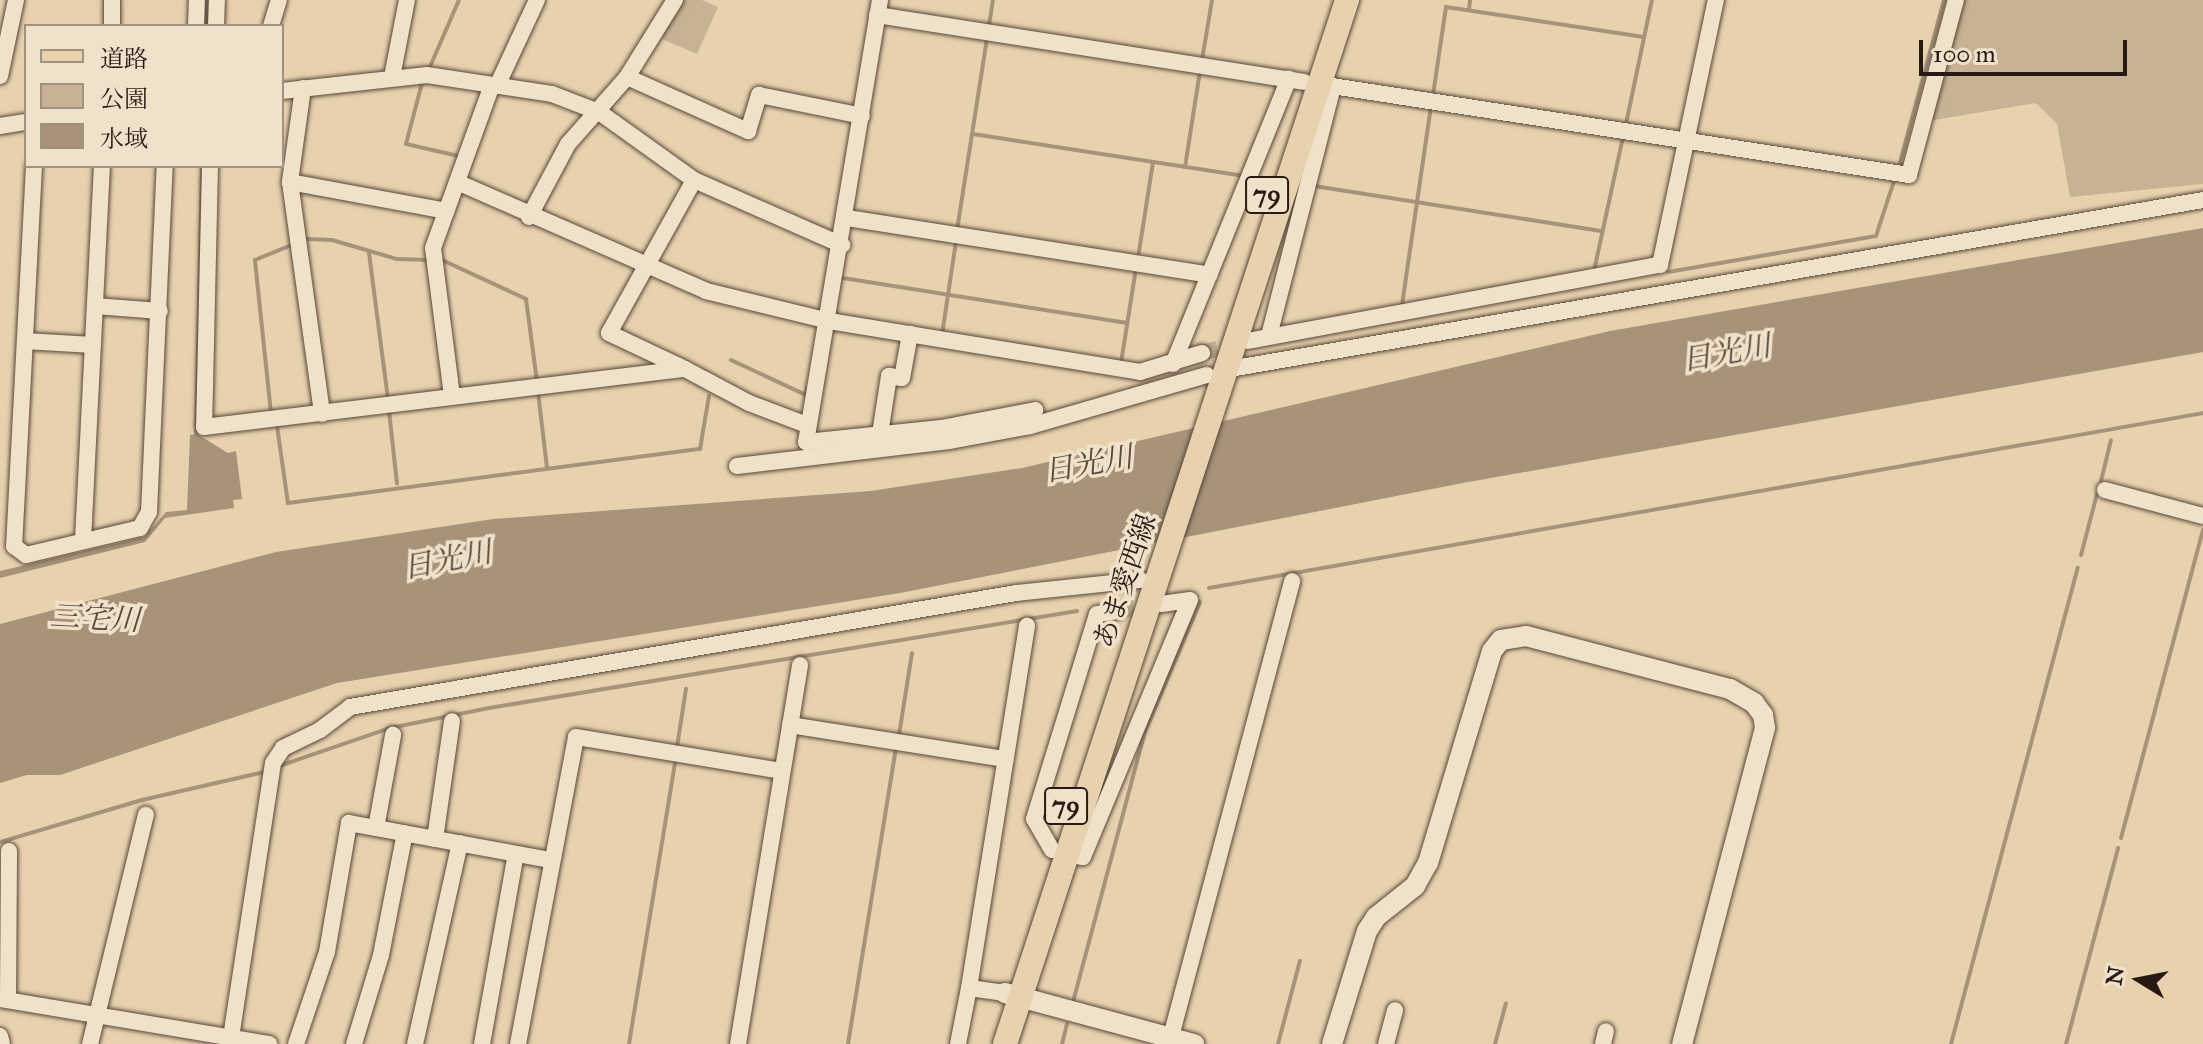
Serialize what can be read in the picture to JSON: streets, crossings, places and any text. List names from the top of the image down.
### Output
{
  "streets": {
    "main road": ["79", "あま愛西線"]
  },
  "water": ["日光川", "三宅川"],
  "legend": ["道路", "公園", "水域"],
  "scale_bar": "100 m",
  "north": "left"
}
